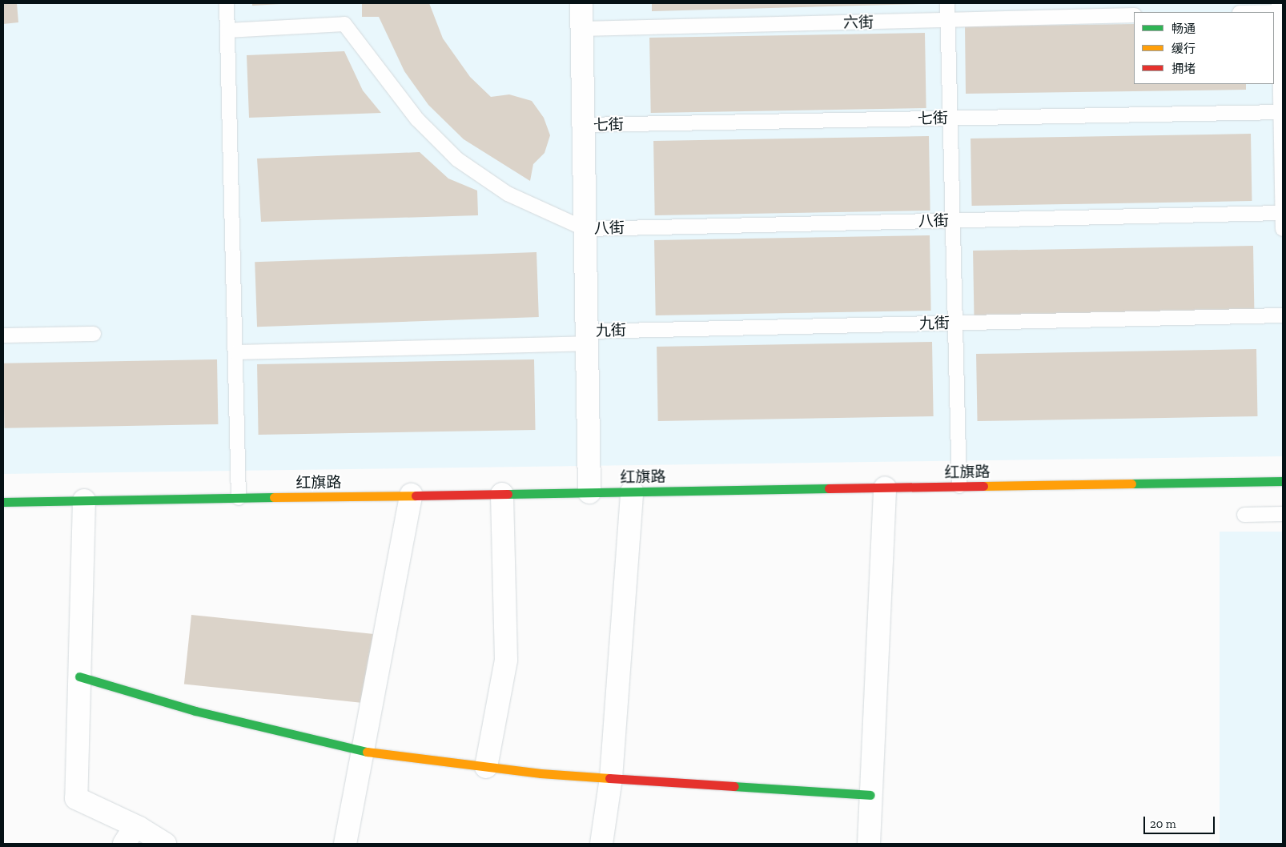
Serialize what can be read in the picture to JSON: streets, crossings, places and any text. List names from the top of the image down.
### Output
{
  "streets": {
    "street": ["红旗路"],
    "lane": [
      "六街",
      "七街",
      "八街",
      "九街"
    ]
  },
  "legend": ["畅通", "缓行", "拥堵"],
  "scale_bar": "20 m"
}
